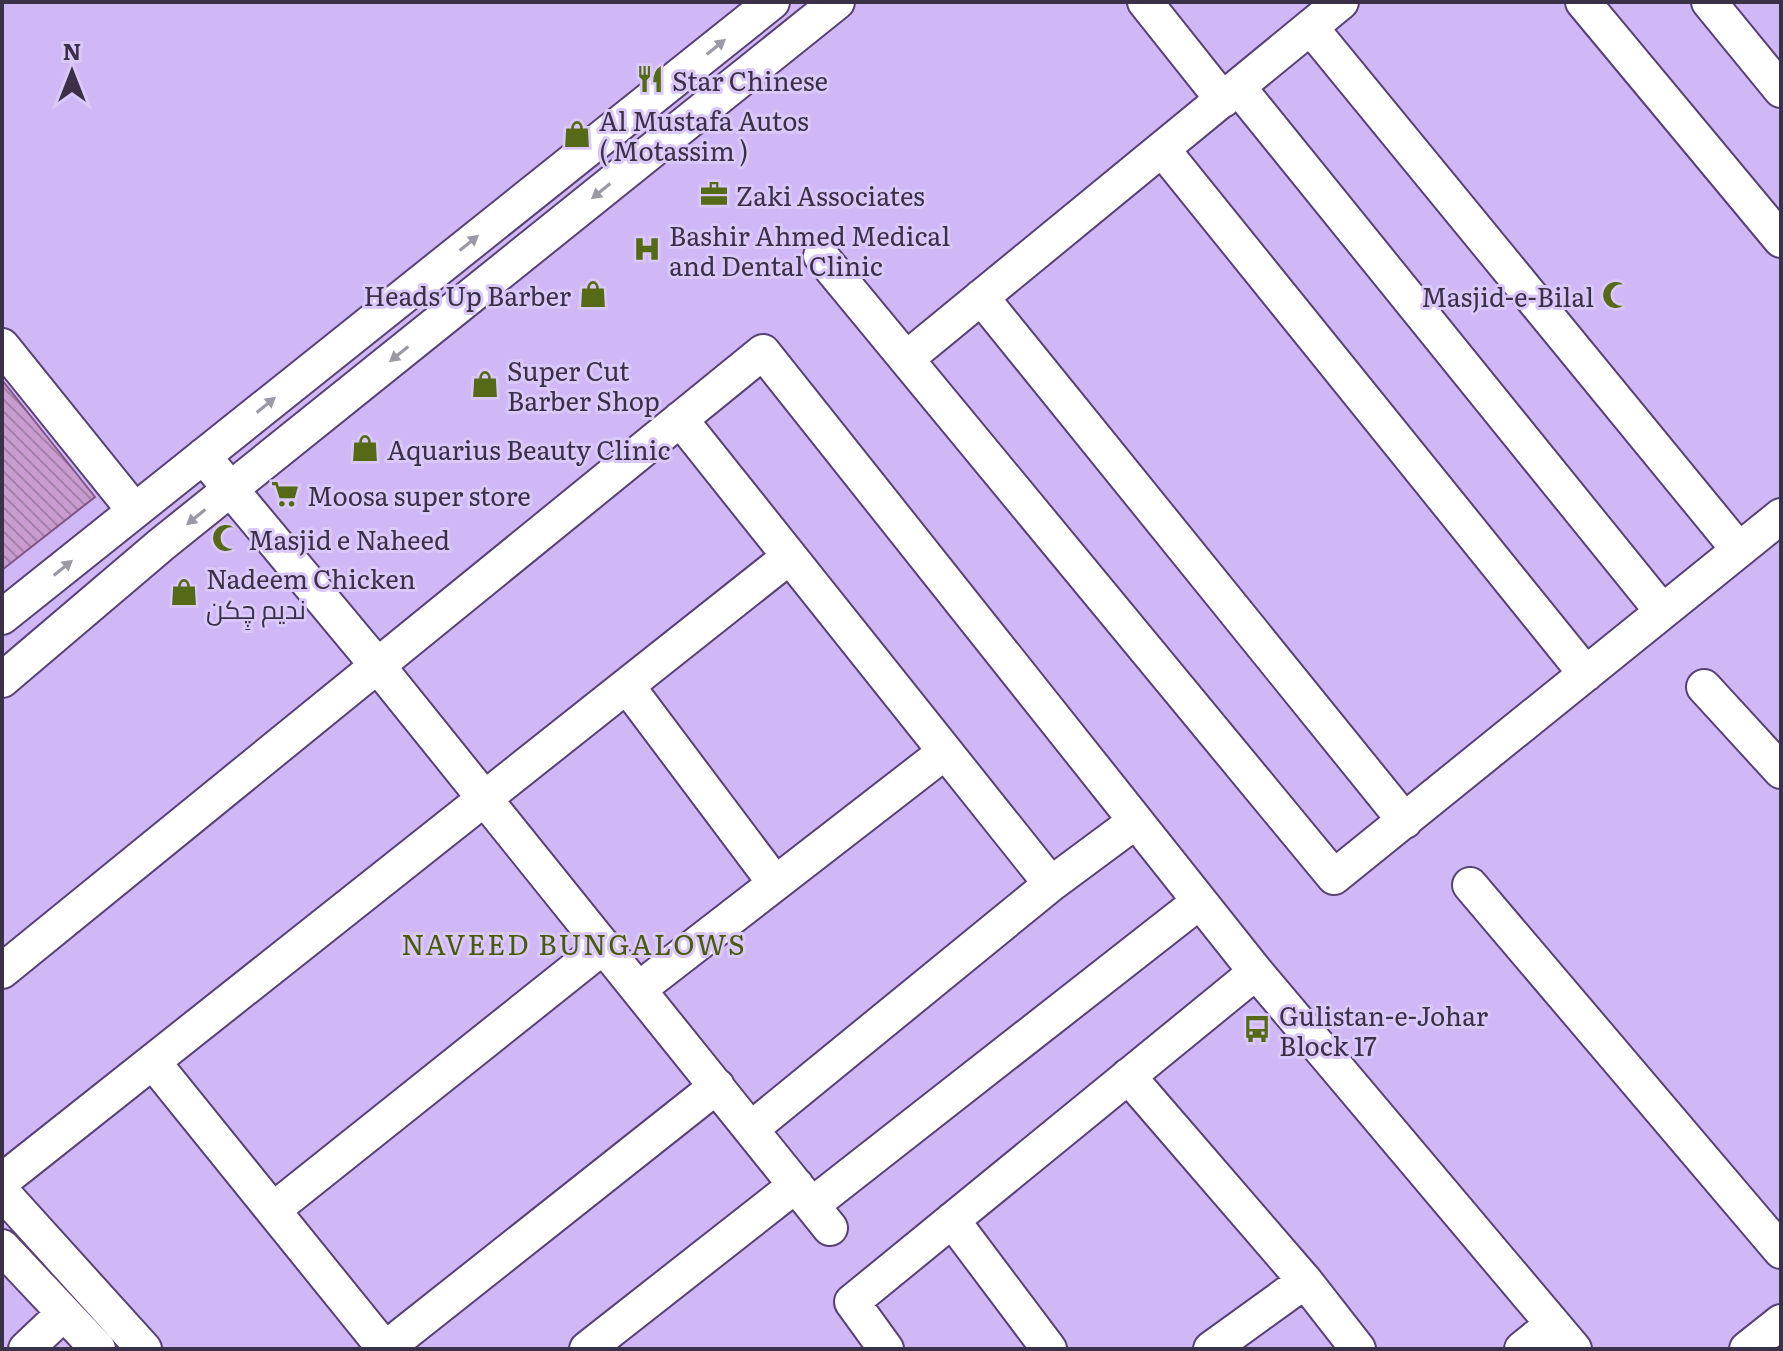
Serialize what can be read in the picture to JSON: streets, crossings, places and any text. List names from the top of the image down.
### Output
{
  "districts": ["NAVEED BUNGALOWS"],
  "places": {
    "restaurant": ["Star Chinese"],
    "shop": [
      "Al Mustafa Autos ( Motassim )",
      "Heads Up Barber",
      "Super Cut Barber Shop",
      "Aquarius Beauty Clinic",
      "Nadeem Chicken ندیم چِکن"
    ],
    "office": ["Zaki Associates"],
    "hospital": ["Bashir Ahmed Medical and Dental Clinic"],
    "mosque": ["Masjid-e-Bilal", "Masjid e Naheed"],
    "supermarket": ["Moosa super store"],
    "bus stop": ["Gulistan-e-Johar Block 17"]
  },
  "north": "top"
}
